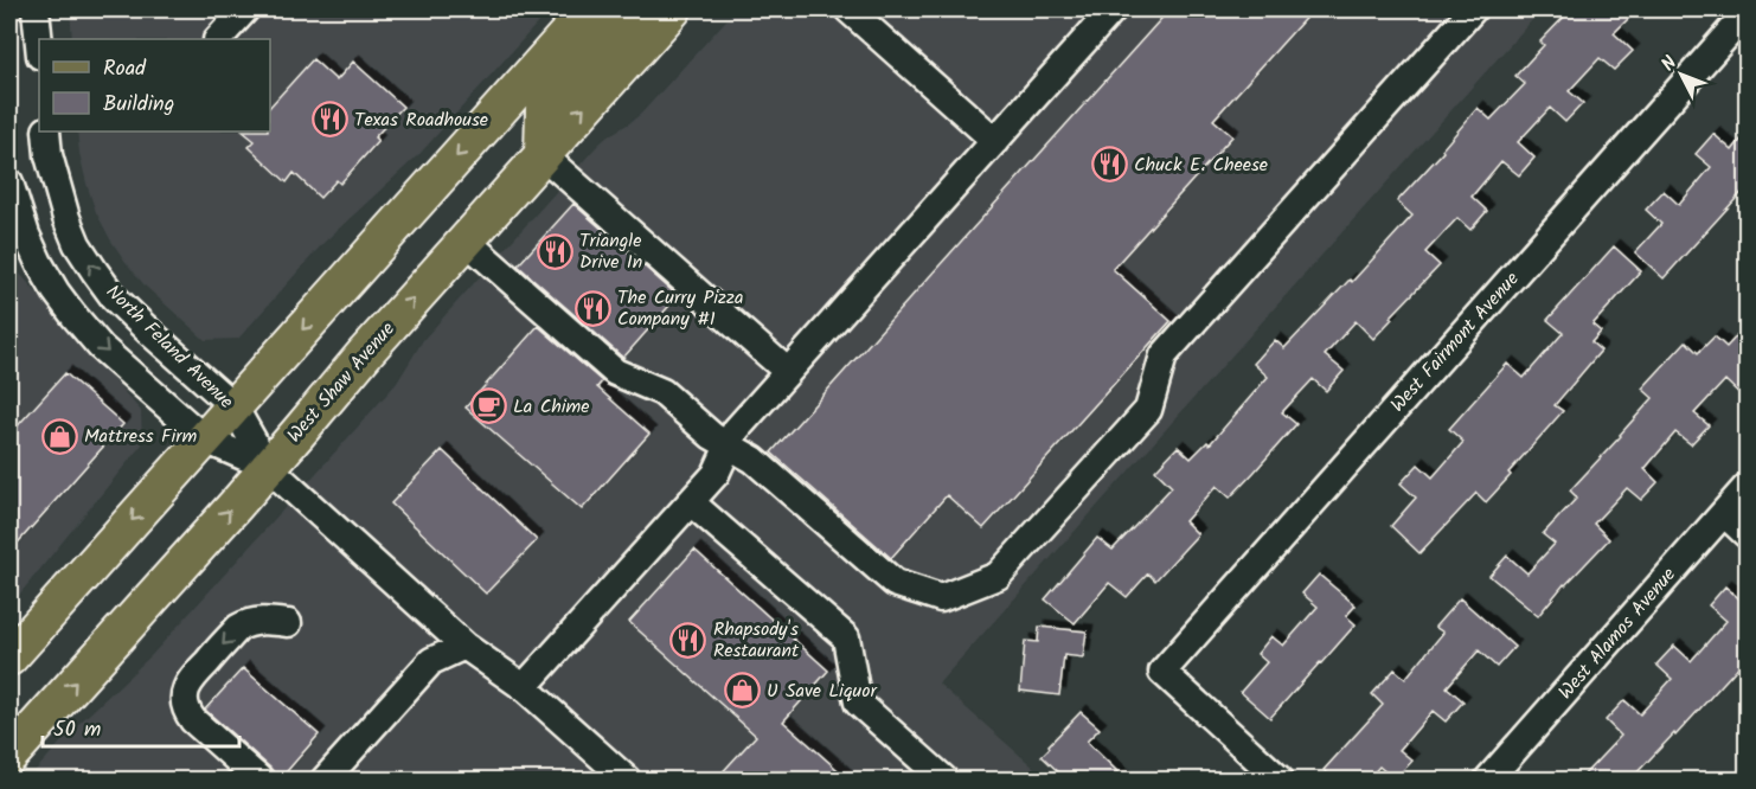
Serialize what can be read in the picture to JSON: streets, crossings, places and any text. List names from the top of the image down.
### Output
{
  "streets": {
    "main road": ["West Shaw Avenue"],
    "street": ["West Fairmont Avenue", "North Feland Avenue", "West Alamos Avenue"]
  },
  "crossings": [
    ["North Feland Avenue", "West Shaw Avenue"]
  ],
  "places": {
    "restaurant": [
      "Texas Roadhouse",
      "Chuck E. Cheese",
      "Triangle Drive In",
      "The Curry Pizza Company #1",
      "Rhapsody's Restaurant"
    ],
    "cafe": ["La Chime"],
    "shop": ["Mattress Firm", "U Save Liquor"]
  },
  "legend": ["Road", "Building"],
  "scale_bar": "50 m",
  "north": "top left"
}
